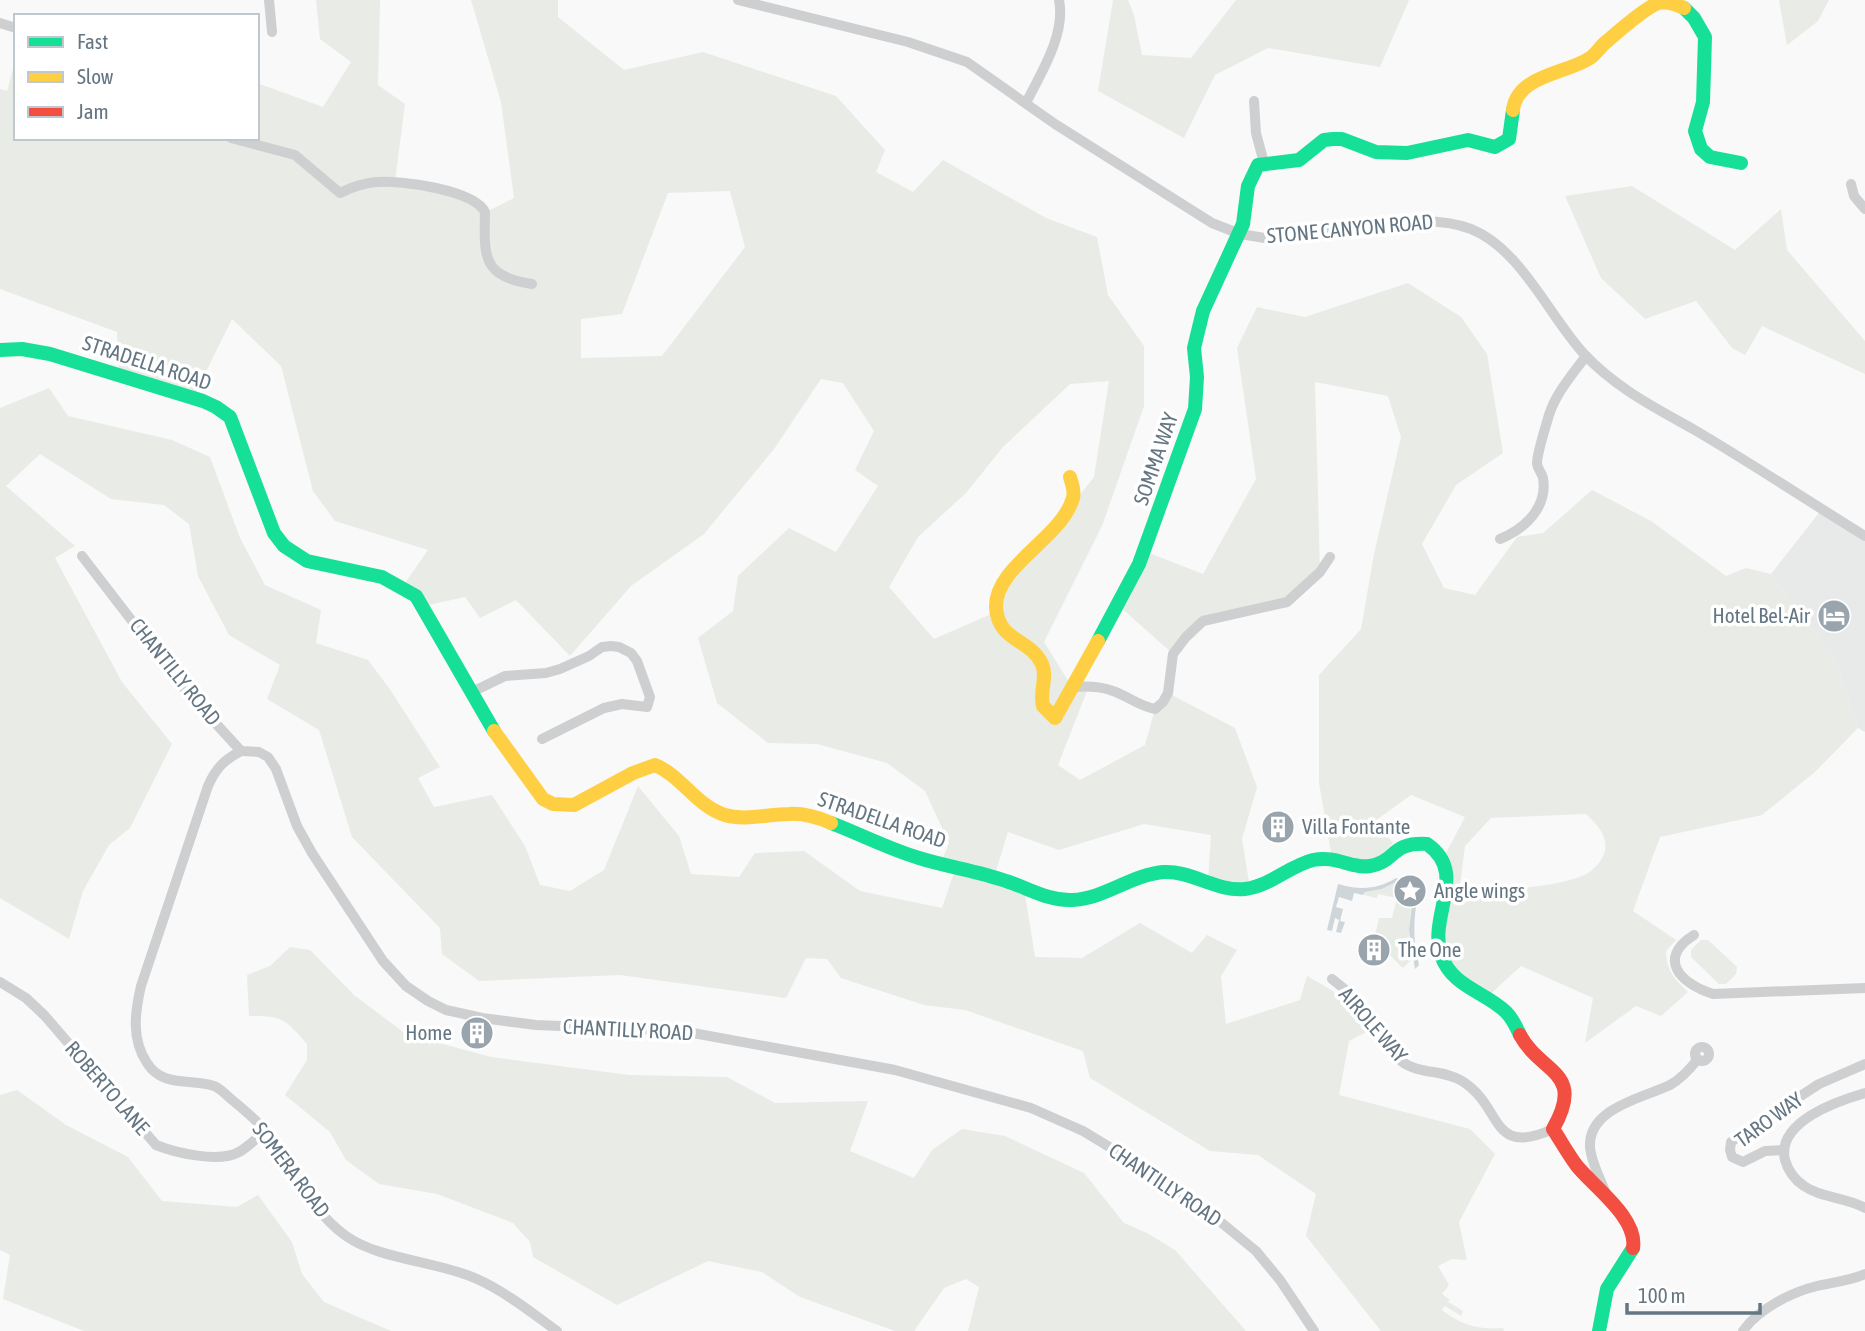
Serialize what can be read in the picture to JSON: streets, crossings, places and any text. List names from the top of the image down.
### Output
{
  "streets": {
    "street": [
      "STONE CANYON ROAD",
      "STRADELLA ROAD",
      "SOMMA WAY",
      "CHANTILLY ROAD",
      "AIROLE WAY",
      "ROBERTO LANE",
      "TARO WAY",
      "SOMERA ROAD"
    ]
  },
  "crossings": [
    ["STONE CANYON ROAD", "SOMMA WAY"],
    ["STRADELLA ROAD", "AIROLE WAY"],
    ["CHANTILLY ROAD", "SOMERA ROAD"],
    ["ROBERTO LANE", "SOMERA ROAD"]
  ],
  "places": {
    "hotel": ["Hotel Bel-Air"],
    "building": ["Villa Fontante", "The One", "Home"],
    "place": ["Angle wings"]
  },
  "legend": ["Fast", "Slow", "Jam"],
  "scale_bar": "100 m"
}
